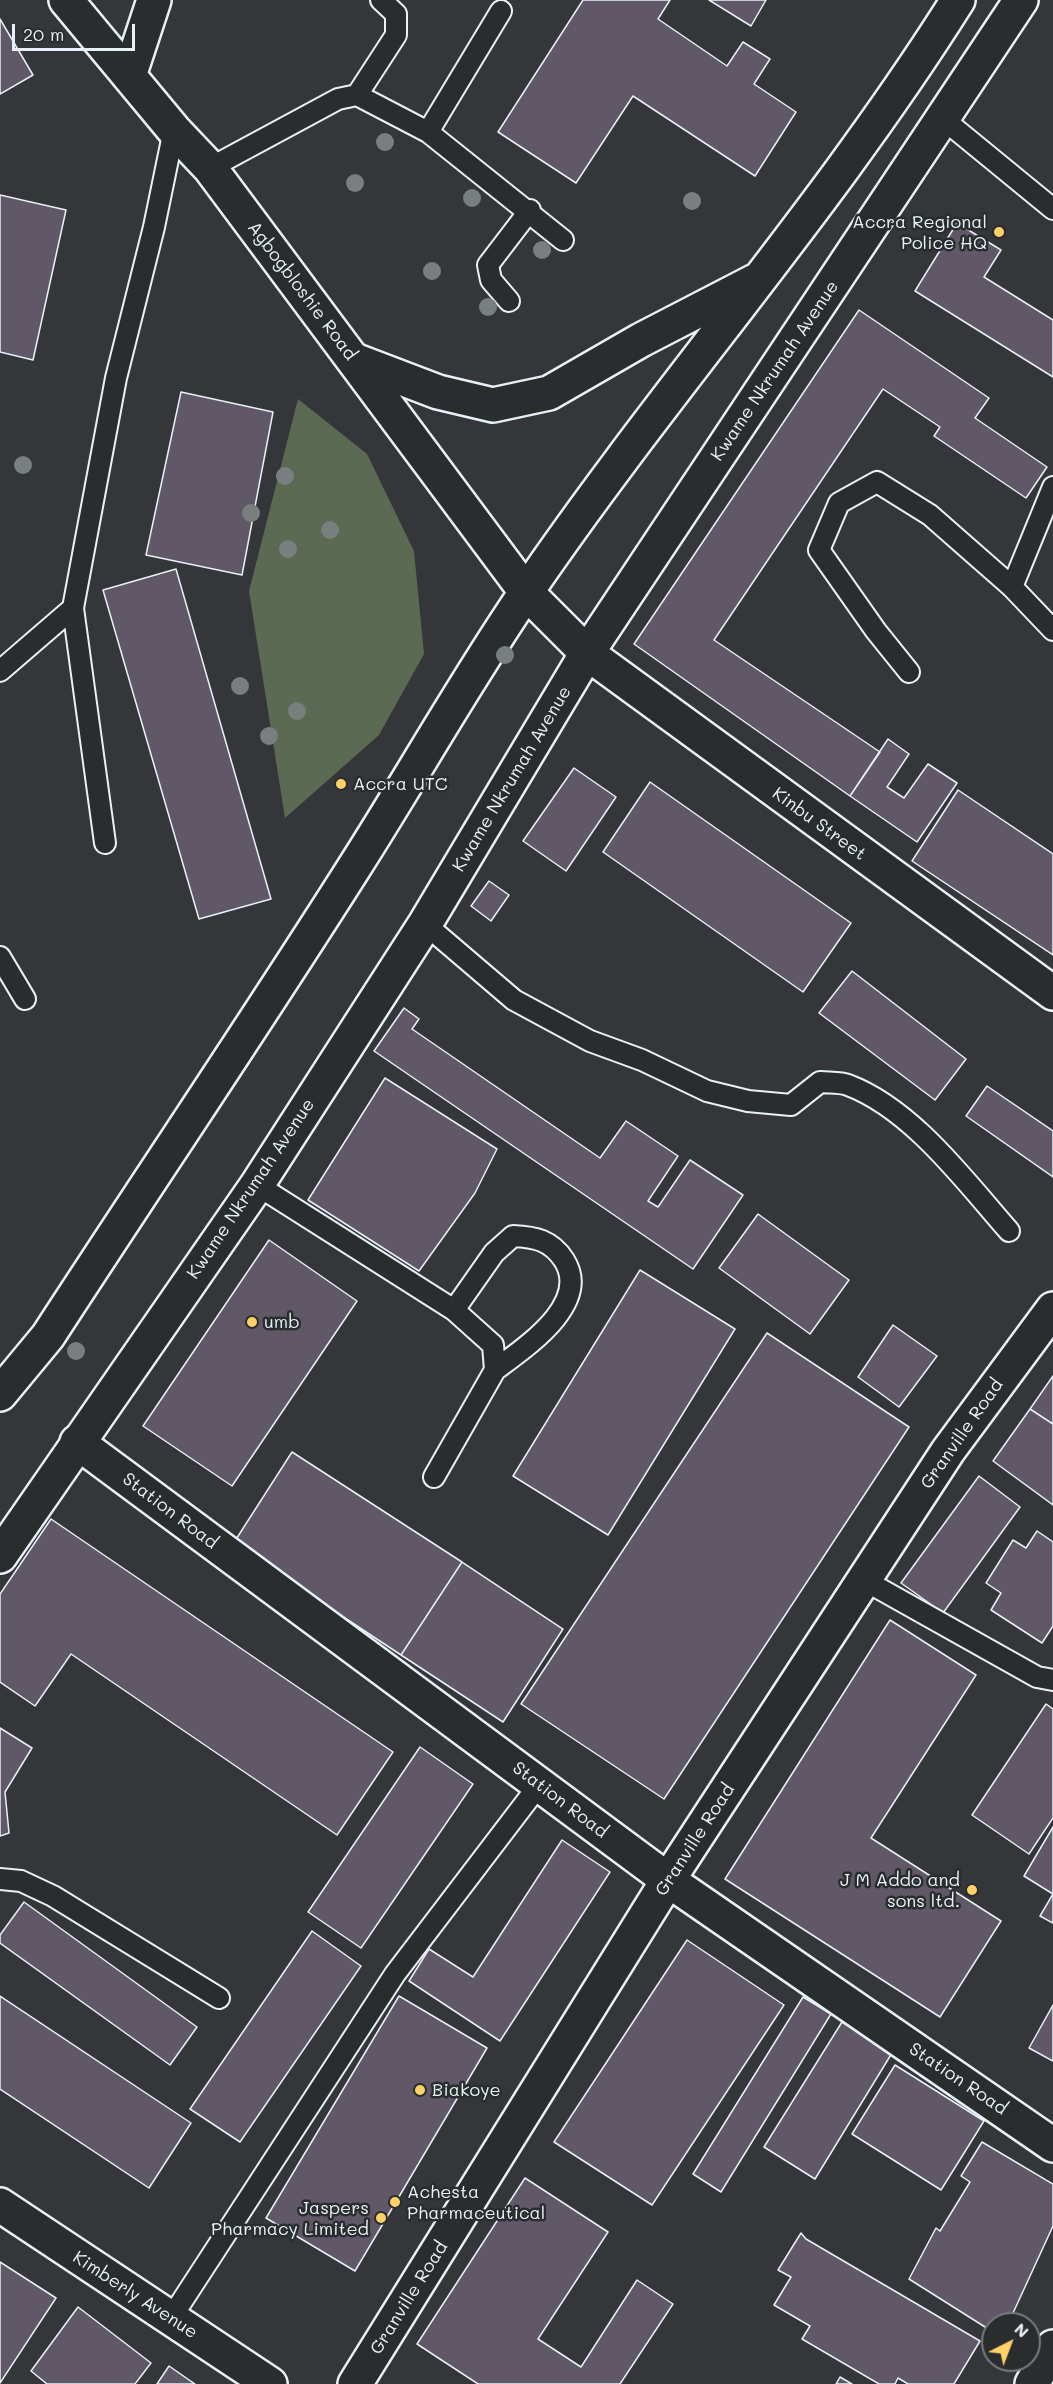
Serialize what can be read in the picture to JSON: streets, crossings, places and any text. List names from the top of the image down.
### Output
{
  "streets": {
    "street": [
      "Agbogbloshie Road",
      "Kwame Nkrumah Avenue",
      "Kinbu Street",
      "Granville Road",
      "Station Road",
      "Kimberly Avenue"
    ]
  },
  "crossings": [
    ["Agbogbloshie Road", "Kwame Nkrumah Avenue"],
    ["Agbogbloshie Road", "Kinbu Street"],
    ["Kwame Nkrumah Avenue", "Kinbu Street"],
    ["Kwame Nkrumah Avenue", "Station Road"],
    ["Granville Road", "Station Road"]
  ],
  "places": [
    "Accra Regional Police HQ",
    "Accra UTC",
    "umb",
    "J M Addo and sons ltd.",
    "Biakoye",
    "Achesta Pharmaceutical",
    "Jaspers Pharmacy Limited"
  ],
  "scale_bar": "20 m",
  "north": "top right"
}
